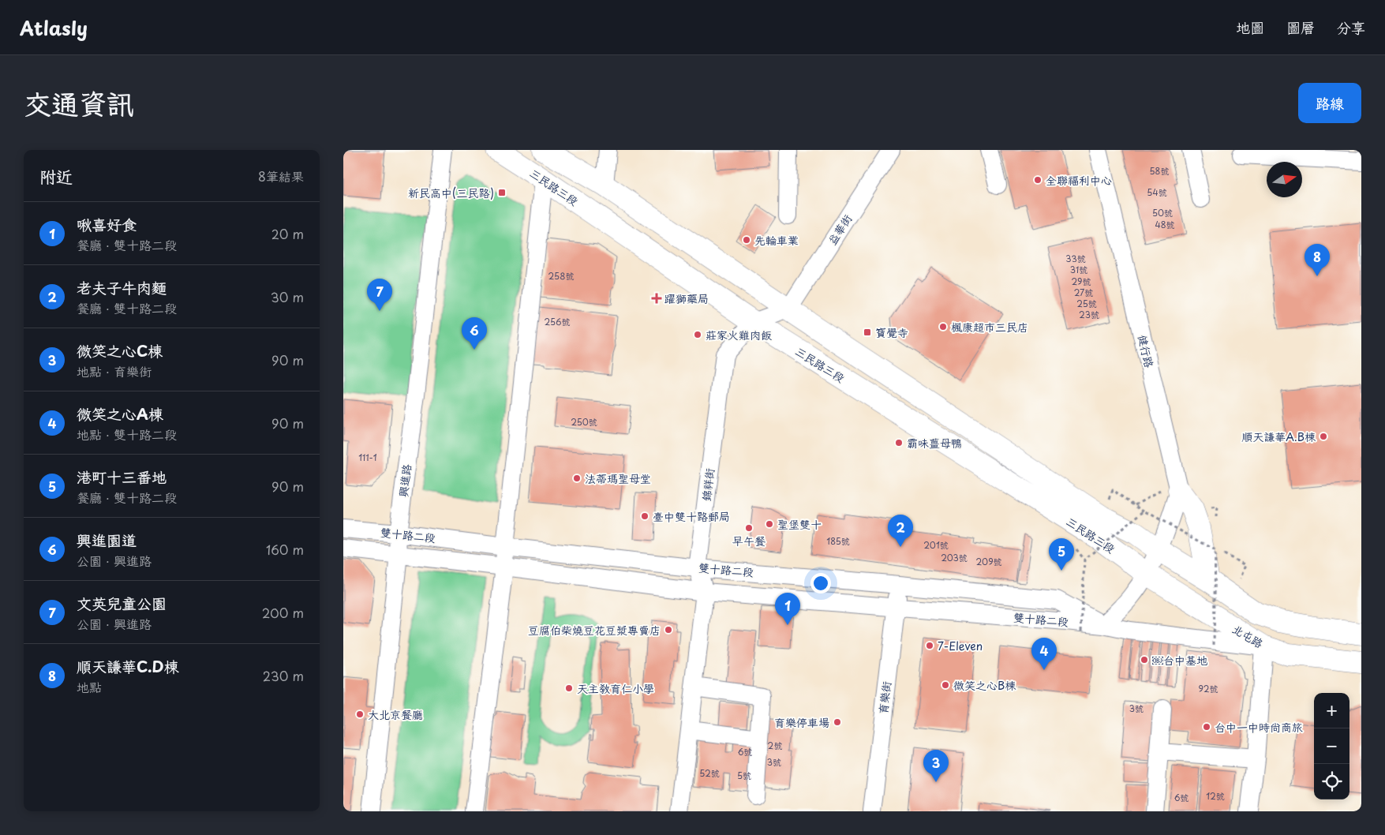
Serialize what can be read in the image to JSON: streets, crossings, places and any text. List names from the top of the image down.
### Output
{
  "streets": {
    "main road": ["三民路三段", "北屯路"],
    "street": [
      "益華街",
      "健行路",
      "興進路",
      "錦祥街",
      "雙十路二段",
      "育樂街"
    ]
  },
  "crossings": [
    ["三民路三段", "益華街"],
    ["三民路三段", "錦祥街"],
    ["三民路三段", "北屯路"],
    ["益華街", "錦祥街"],
    ["興進路", "雙十路二段"],
    ["錦祥街", "雙十路二段"],
    ["雙十路二段", "北屯路"],
    ["雙十路二段", "育樂街"]
  ],
  "places": {
    "other": [
      "全聯福利中心",
      "先輪車業",
      "楓康超市三民店",
      "莊家火雞肉飯",
      "順天謙華A.B棟",
      "霸味薑母鴨",
      "法蒂瑪聖母堂",
      "臺中雙十路郵局",
      "聖堡雙十",
      "早午餐",
      "豆腐伯柴燒豆花豆漿專賣店",
      "7-Eleven",
      "￼台中基地",
      "微笑之心B棟",
      "天主教育仁小學",
      "大北京餐廳",
      "育樂停車場",
      "台中一中時尚商旅"
    ],
    "transit": ["新民高中(三民路)", "寶覺寺"],
    "health": ["躍獅藥局"]
  },
  "house_numbers": [
    "58號",
    "54號",
    "50號",
    "48號",
    "33號",
    "31號",
    "258號",
    "29號",
    "27號",
    "25號",
    "23號",
    "256號",
    "250號",
    "111-1",
    "185號",
    "201號",
    "203號",
    "209號",
    "92號",
    "3號",
    "2號",
    "6號",
    "3號",
    "52號",
    "5號",
    "12號",
    "6號"
  ],
  "north": "right",
  "page": {
    "header": "Atlasly",
    "nav": ["地圖", "圖層", "分享"],
    "title": "交通資訊",
    "buttons": "路線",
    "heading": ["附近", "8筆結果"],
    "list": [
      {
        "mark": "1",
        "name": "啾喜好食",
        "note": "餐廳 · 雙十路二段",
        "value": "20 m"
      },
      {
        "mark": "2",
        "name": "老夫子牛肉麵",
        "note": "餐廳 · 雙十路二段",
        "value": "30 m"
      },
      {
        "mark": "3",
        "name": "微笑之心C棟",
        "note": "地點 · 育樂街",
        "value": "90 m"
      },
      {
        "mark": "4",
        "name": "微笑之心A棟",
        "note": "地點 · 雙十路二段",
        "value": "90 m"
      },
      {
        "mark": "5",
        "name": "港町十三番地",
        "note": "餐廳 · 雙十路二段",
        "value": "90 m"
      },
      {
        "mark": "6",
        "name": "興進園道",
        "note": "公園 · 興進路",
        "value": "160 m"
      },
      {
        "mark": "7",
        "name": "文英兒童公園",
        "note": "公園 · 興進路",
        "value": "200 m"
      },
      {
        "mark": "8",
        "name": "順天謙華C.D棟",
        "note": "地點",
        "value": "230 m"
      }
    ],
    "pins": [
      "8",
      "7",
      "6",
      "2",
      "5",
      "1",
      "4",
      "3"
    ],
    "map_buttons": ["+", "−"]
  }
}
